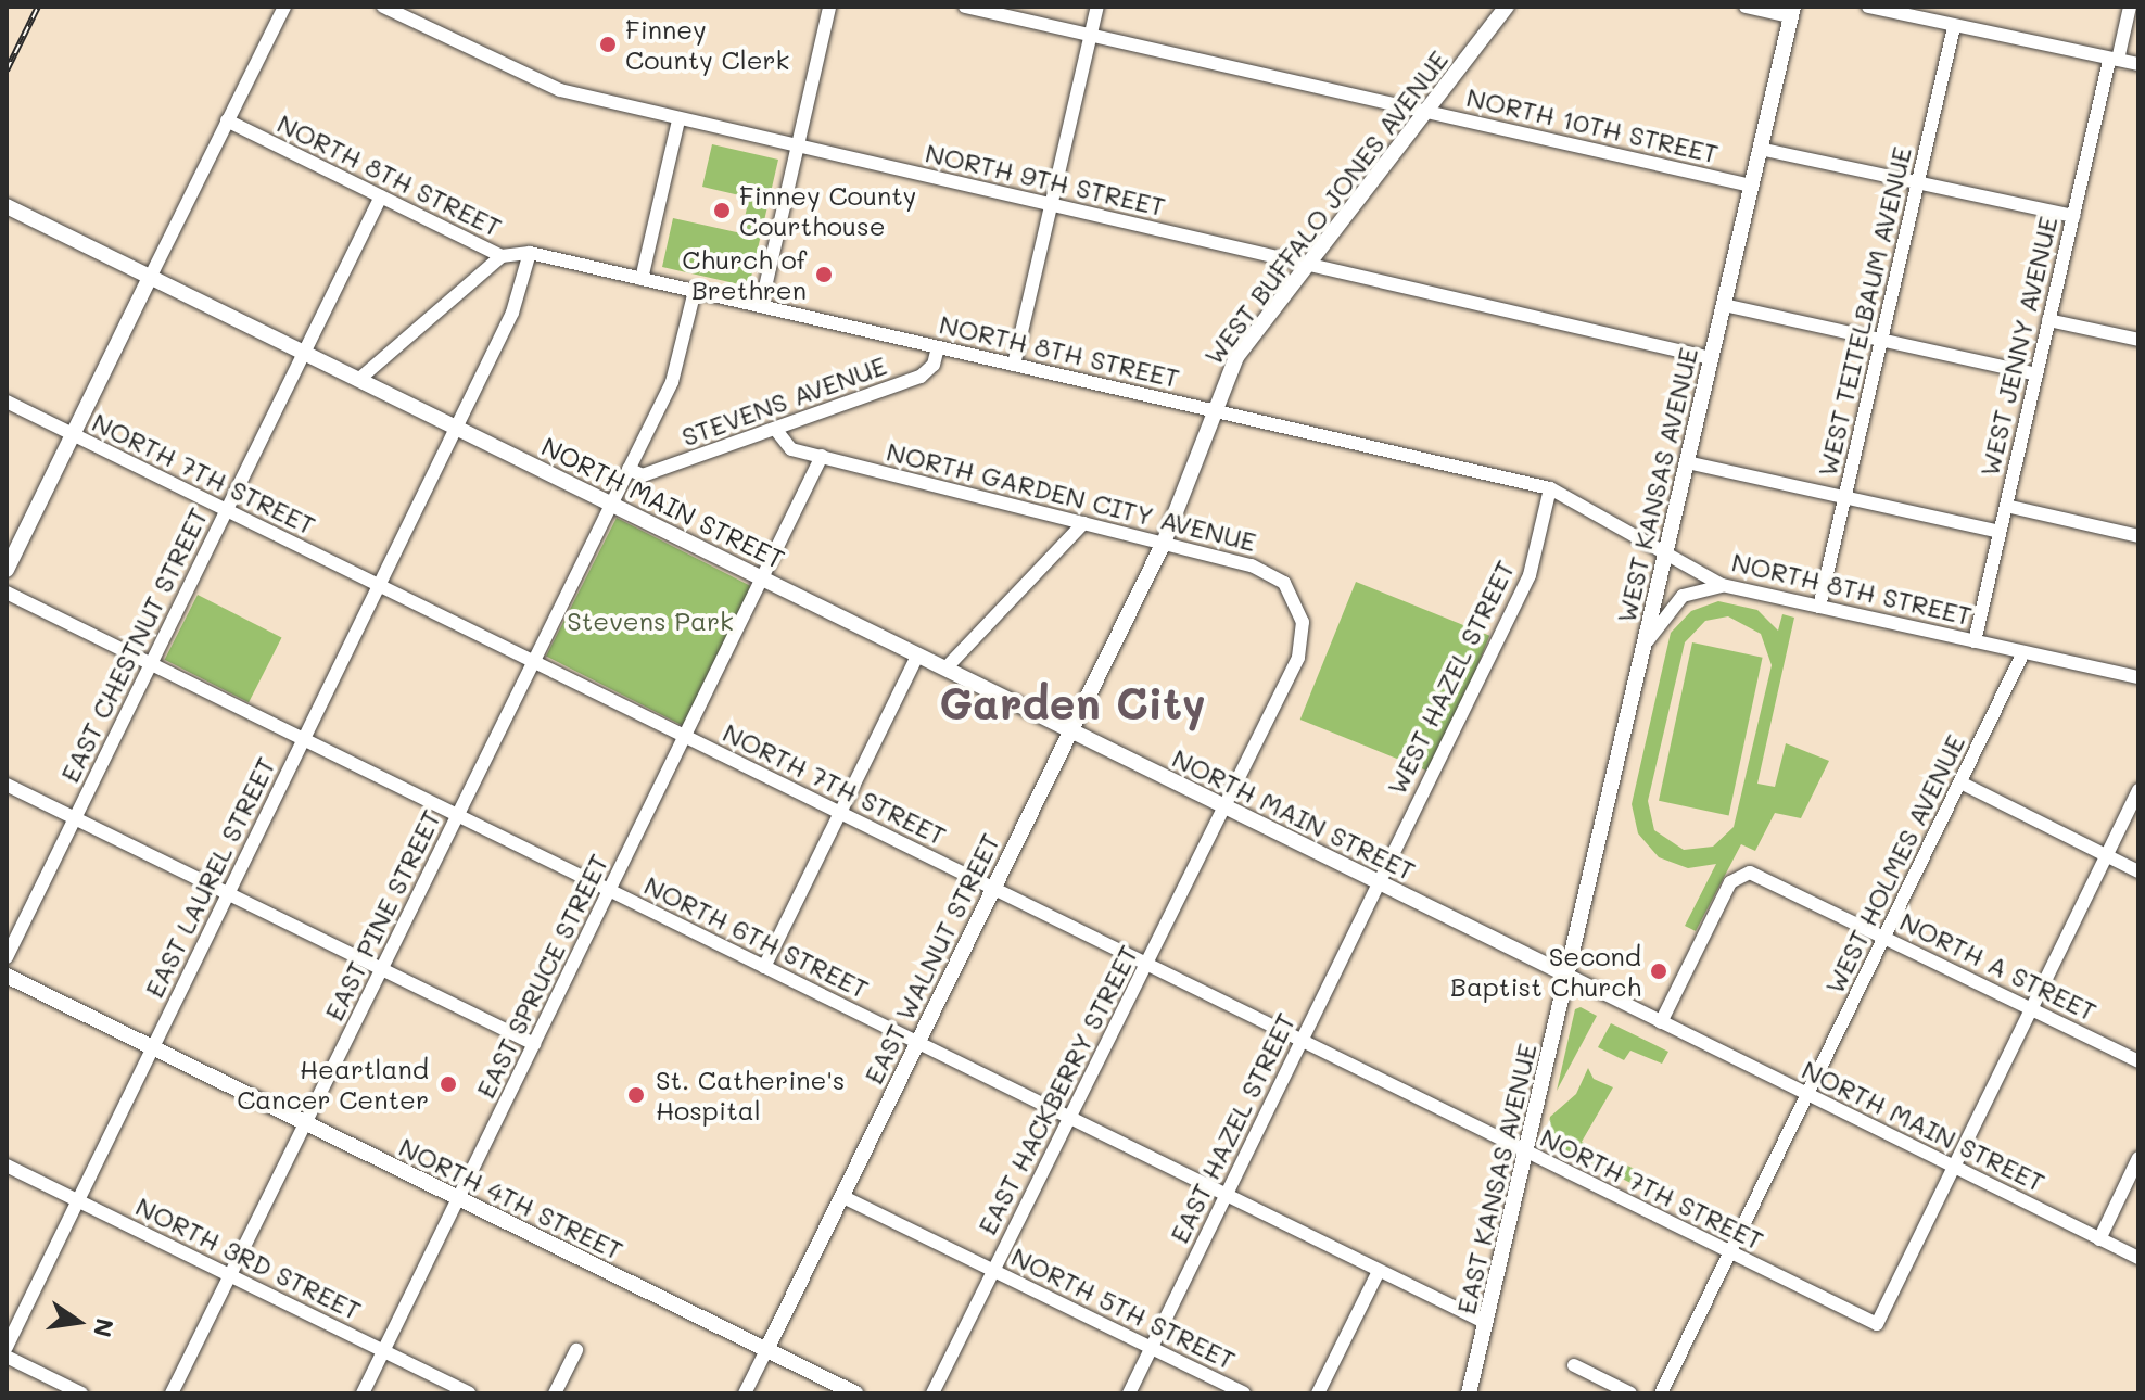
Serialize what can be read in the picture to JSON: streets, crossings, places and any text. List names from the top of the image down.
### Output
{
  "streets": {
    "main road": [
      "WEST BUFFALO JONES AVENUE",
      "WEST KANSAS AVENUE",
      "NORTH MAIN STREET",
      "EAST WALNUT STREET",
      "EAST KANSAS AVENUE",
      "NORTH 4TH STREET"
    ],
    "street": [
      "NORTH 10TH STREET",
      "NORTH 8TH STREET",
      "NORTH 9TH STREET",
      "WEST TEITELBAUM AVENUE",
      "WEST JENNY AVENUE",
      "STEVENS AVENUE",
      "NORTH 7TH STREET",
      "NORTH GARDEN CITY AVENUE",
      "EAST CHESTNUT STREET",
      "WEST HAZEL STREET",
      "WEST HOLMES AVENUE",
      "EAST LAUREL STREET",
      "EAST PINE STREET",
      "NORTH 6TH STREET",
      "NORTH A STREET",
      "EAST SPRUCE STREET",
      "EAST HACKBERRY STREET",
      "EAST HAZEL STREET",
      "NORTH 3RD STREET",
      "NORTH 5TH STREET"
    ]
  },
  "crossings": [
    ["NORTH 10TH STREET", "WEST BUFFALO JONES AVENUE"],
    ["NORTH 10TH STREET", "WEST KANSAS AVENUE"],
    ["NORTH 8TH STREET", "WEST BUFFALO JONES AVENUE"],
    ["NORTH 8TH STREET", "WEST TEITELBAUM AVENUE"],
    ["NORTH 8TH STREET", "WEST JENNY AVENUE"],
    ["NORTH 8TH STREET", "STEVENS AVENUE"],
    ["NORTH 8TH STREET", "WEST KANSAS AVENUE"],
    ["NORTH 8TH STREET", "EAST CHESTNUT STREET"],
    ["NORTH 8TH STREET", "WEST HAZEL STREET"],
    ["NORTH 8TH STREET", "WEST HOLMES AVENUE"],
    ["NORTH 8TH STREET", "EAST LAUREL STREET"],
    ["NORTH 8TH STREET", "EAST PINE STREET"],
    ["NORTH 9TH STREET", "WEST BUFFALO JONES AVENUE"],
    ["NORTH 9TH STREET", "WEST KANSAS AVENUE"],
    ["WEST BUFFALO JONES AVENUE", "NORTH GARDEN CITY AVENUE"],
    ["WEST BUFFALO JONES AVENUE", "EAST WALNUT STREET"],
    ["STEVENS AVENUE", "NORTH GARDEN CITY AVENUE"],
    ["STEVENS AVENUE", "EAST PINE STREET"],
    ["NORTH 7TH STREET", "NORTH MAIN STREET"],
    ["NORTH 7TH STREET", "EAST CHESTNUT STREET"],
    ["NORTH 7TH STREET", "WEST HOLMES AVENUE"],
    ["NORTH 7TH STREET", "EAST LAUREL STREET"],
    ["NORTH 7TH STREET", "EAST PINE STREET"],
    ["NORTH 7TH STREET", "EAST WALNUT STREET"],
    ["NORTH 7TH STREET", "EAST SPRUCE STREET"],
    ["NORTH 7TH STREET", "EAST HACKBERRY STREET"],
    ["NORTH 7TH STREET", "EAST HAZEL STREET"],
    ["NORTH 7TH STREET", "EAST KANSAS AVENUE"],
    ["WEST KANSAS AVENUE", "NORTH MAIN STREET"],
    ["WEST KANSAS AVENUE", "EAST KANSAS AVENUE"],
    ["NORTH GARDEN CITY AVENUE", "EAST WALNUT STREET"],
    ["NORTH GARDEN CITY AVENUE", "EAST SPRUCE STREET"],
    ["NORTH GARDEN CITY AVENUE", "EAST HACKBERRY STREET"],
    ["NORTH MAIN STREET", "EAST CHESTNUT STREET"],
    ["NORTH MAIN STREET", "WEST HAZEL STREET"],
    ["NORTH MAIN STREET", "WEST HOLMES AVENUE"],
    ["NORTH MAIN STREET", "EAST LAUREL STREET"],
    ["NORTH MAIN STREET", "EAST PINE STREET"],
    ["NORTH MAIN STREET", "EAST WALNUT STREET"],
    ["NORTH MAIN STREET", "NORTH A STREET"],
    ["NORTH MAIN STREET", "EAST SPRUCE STREET"],
    ["NORTH MAIN STREET", "EAST HACKBERRY STREET"],
    ["NORTH MAIN STREET", "EAST HAZEL STREET"],
    ["NORTH MAIN STREET", "EAST KANSAS AVENUE"],
    ["EAST CHESTNUT STREET", "NORTH 6TH STREET"],
    ["WEST HAZEL STREET", "EAST HAZEL STREET"],
    ["WEST HOLMES AVENUE", "NORTH A STREET"],
    ["EAST LAUREL STREET", "NORTH 6TH STREET"],
    ["EAST LAUREL STREET", "NORTH 4TH STREET"],
    ["EAST LAUREL STREET", "NORTH 3RD STREET"],
    ["EAST PINE STREET", "NORTH 6TH STREET"],
    ["EAST PINE STREET", "NORTH 4TH STREET"],
    ["EAST PINE STREET", "NORTH 3RD STREET"],
    ["NORTH 6TH STREET", "EAST WALNUT STREET"],
    ["NORTH 6TH STREET", "EAST SPRUCE STREET"],
    ["NORTH 6TH STREET", "EAST HACKBERRY STREET"],
    ["NORTH 6TH STREET", "EAST HAZEL STREET"],
    ["NORTH 6TH STREET", "EAST KANSAS AVENUE"],
    ["EAST WALNUT STREET", "NORTH 4TH STREET"],
    ["EAST WALNUT STREET", "NORTH 5TH STREET"],
    ["EAST SPRUCE STREET", "NORTH 4TH STREET"],
    ["EAST SPRUCE STREET", "NORTH 3RD STREET"],
    ["EAST HACKBERRY STREET", "NORTH 5TH STREET"],
    ["EAST HAZEL STREET", "NORTH 5TH STREET"]
  ],
  "districts": ["Garden City"],
  "parks": ["Stevens Park"],
  "places": [
    "Finney County Clerk",
    "Finney County Courthouse",
    "Church of Brethren",
    "Second Baptist Church",
    "Heartland Cancer Center",
    "St. Catherine's Hospital"
  ],
  "north": "right"
}
